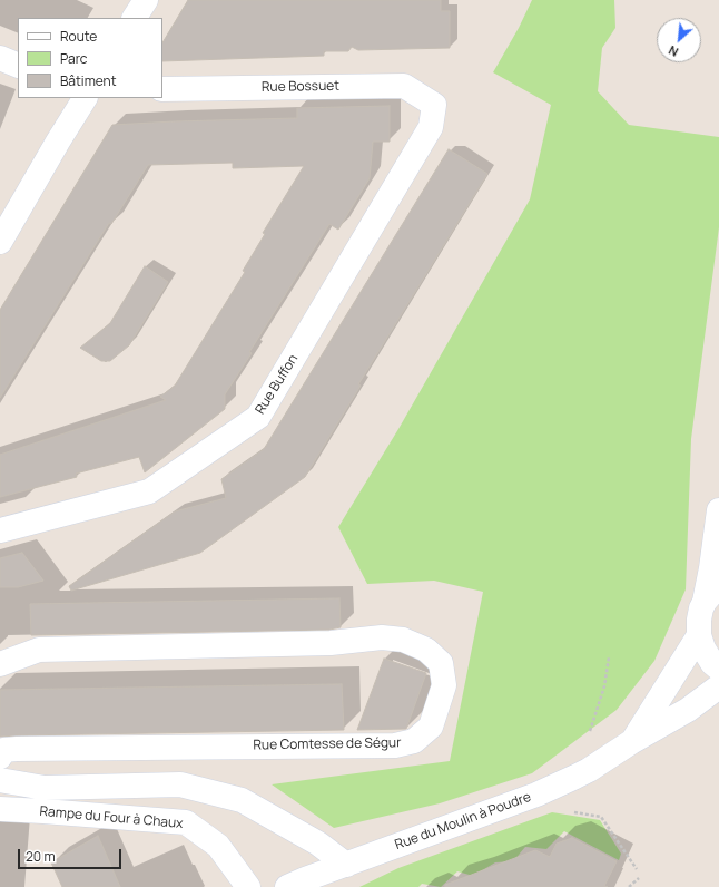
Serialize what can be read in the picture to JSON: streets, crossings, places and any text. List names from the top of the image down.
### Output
{
  "streets": {
    "street": [
      "Rue Bossuet",
      "Rue Buffon",
      "Rue Comtesse de Ségur",
      "Rampe du Four à Chaux",
      "Rue du Moulin à Poudre"
    ]
  },
  "crossings": [
    ["Rue Bossuet", "Rue Buffon"]
  ],
  "legend": ["Route", "Parc", "Bâtiment"],
  "scale_bar": "20 m",
  "north": "bottom left"
}
